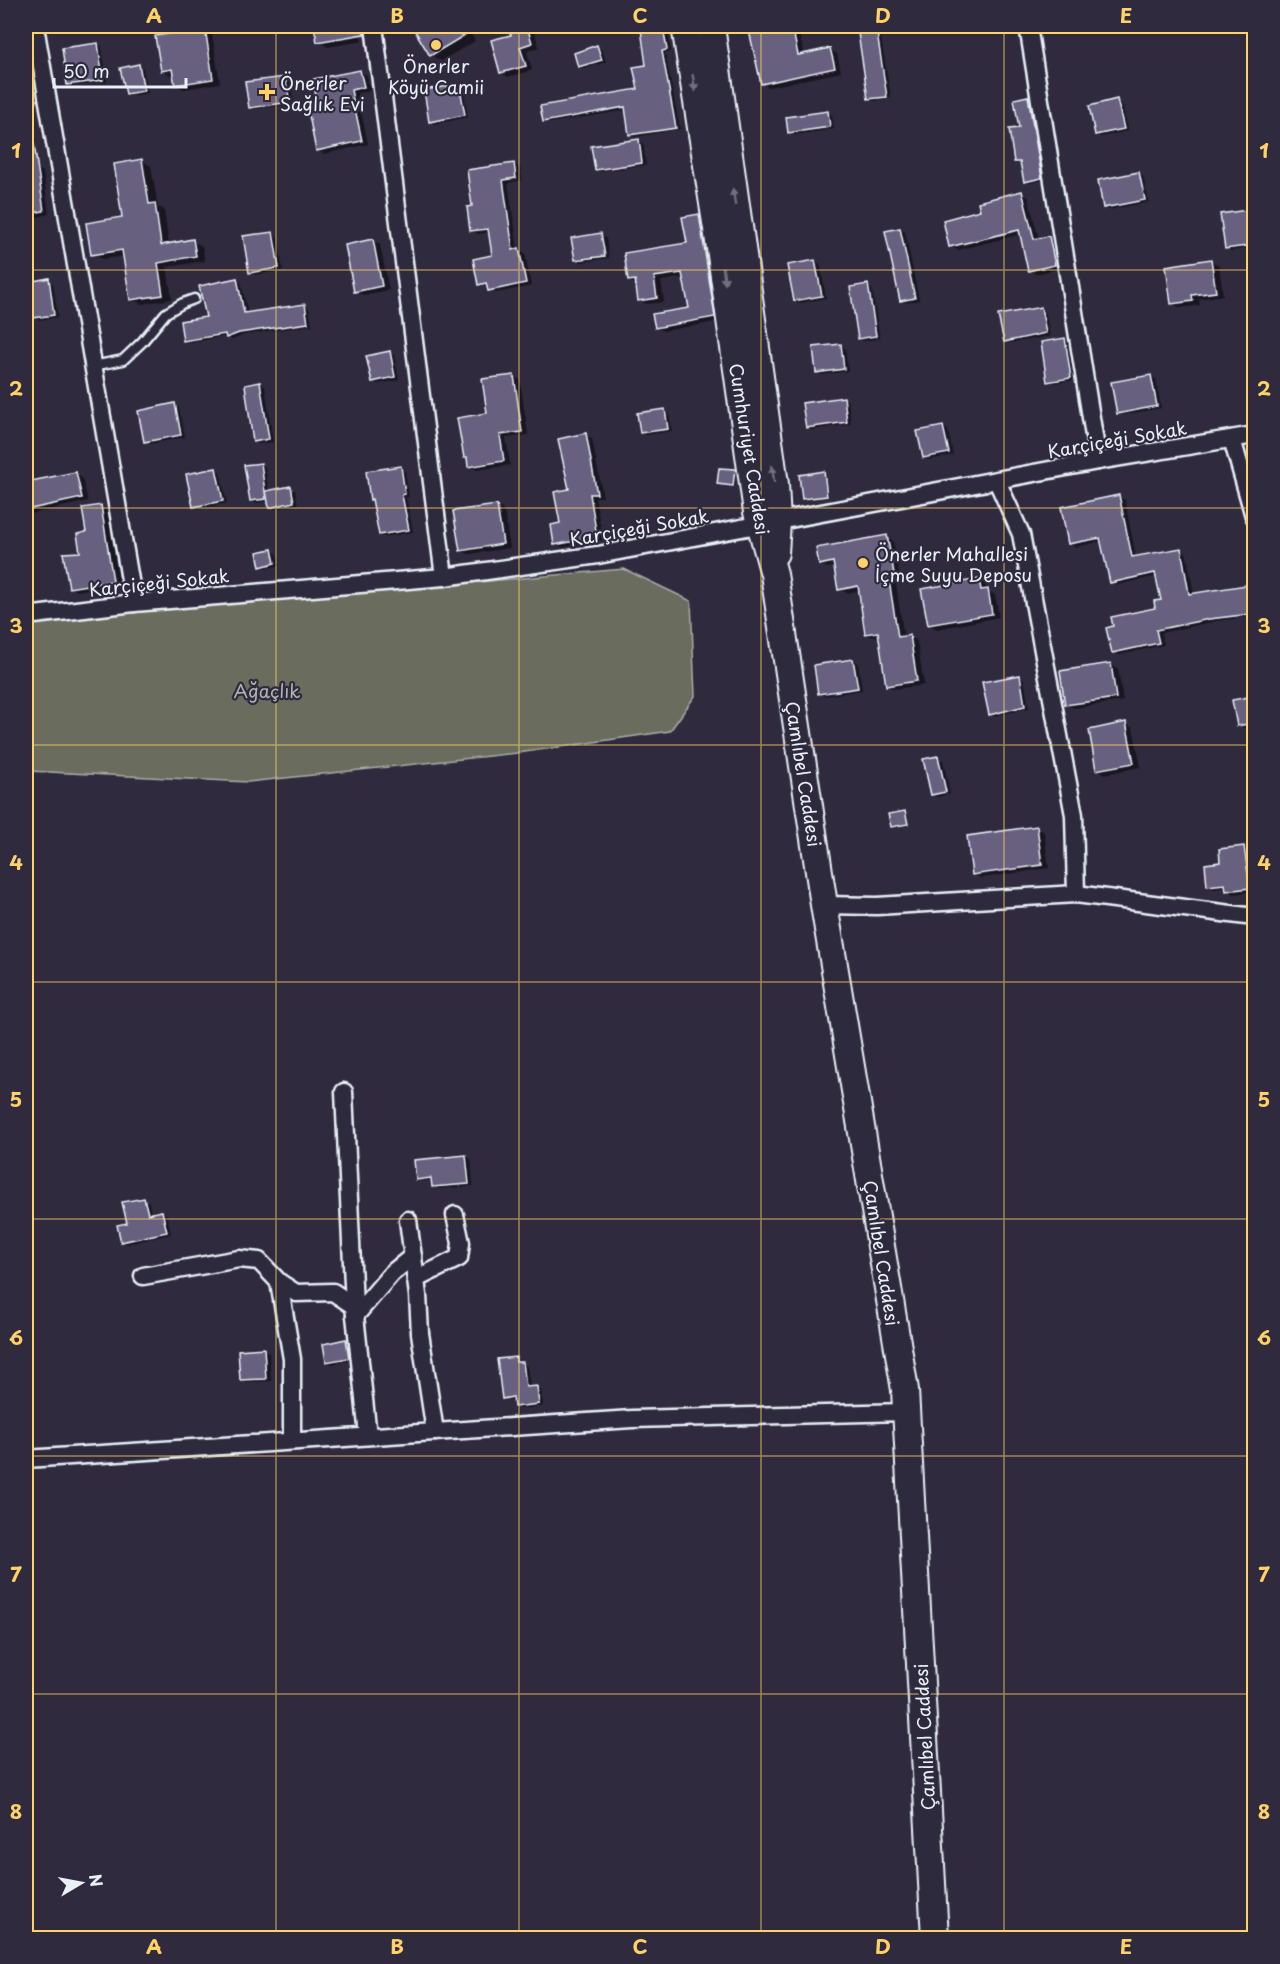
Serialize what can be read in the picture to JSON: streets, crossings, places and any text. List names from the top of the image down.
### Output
{
  "streets": {
    "main road": ["Cumhuriyet Caddesi", "Çamlıbel Caddesi"],
    "street": ["Karçiçeği Sokak"]
  },
  "crossings": [
    ["Karçiçeği Sokak", "Cumhuriyet Caddesi"],
    ["Cumhuriyet Caddesi", "Çamlıbel Caddesi"]
  ],
  "parks": ["Ağaçlık"],
  "places": {
    "other": ["Önerler Köyü Camii", "Önerler Mahallesi İçme Suyu Deposu"],
    "health": ["Önerler Sağlık Evi"]
  },
  "scale_bar": "50 m",
  "north": "right",
  "grid": {
    "columns": [
      "A",
      "B",
      "C",
      "D",
      "E"
    ],
    "rows": [
      "1",
      "2",
      "3",
      "4",
      "5",
      "6",
      "7",
      "8"
    ]
  }
}
